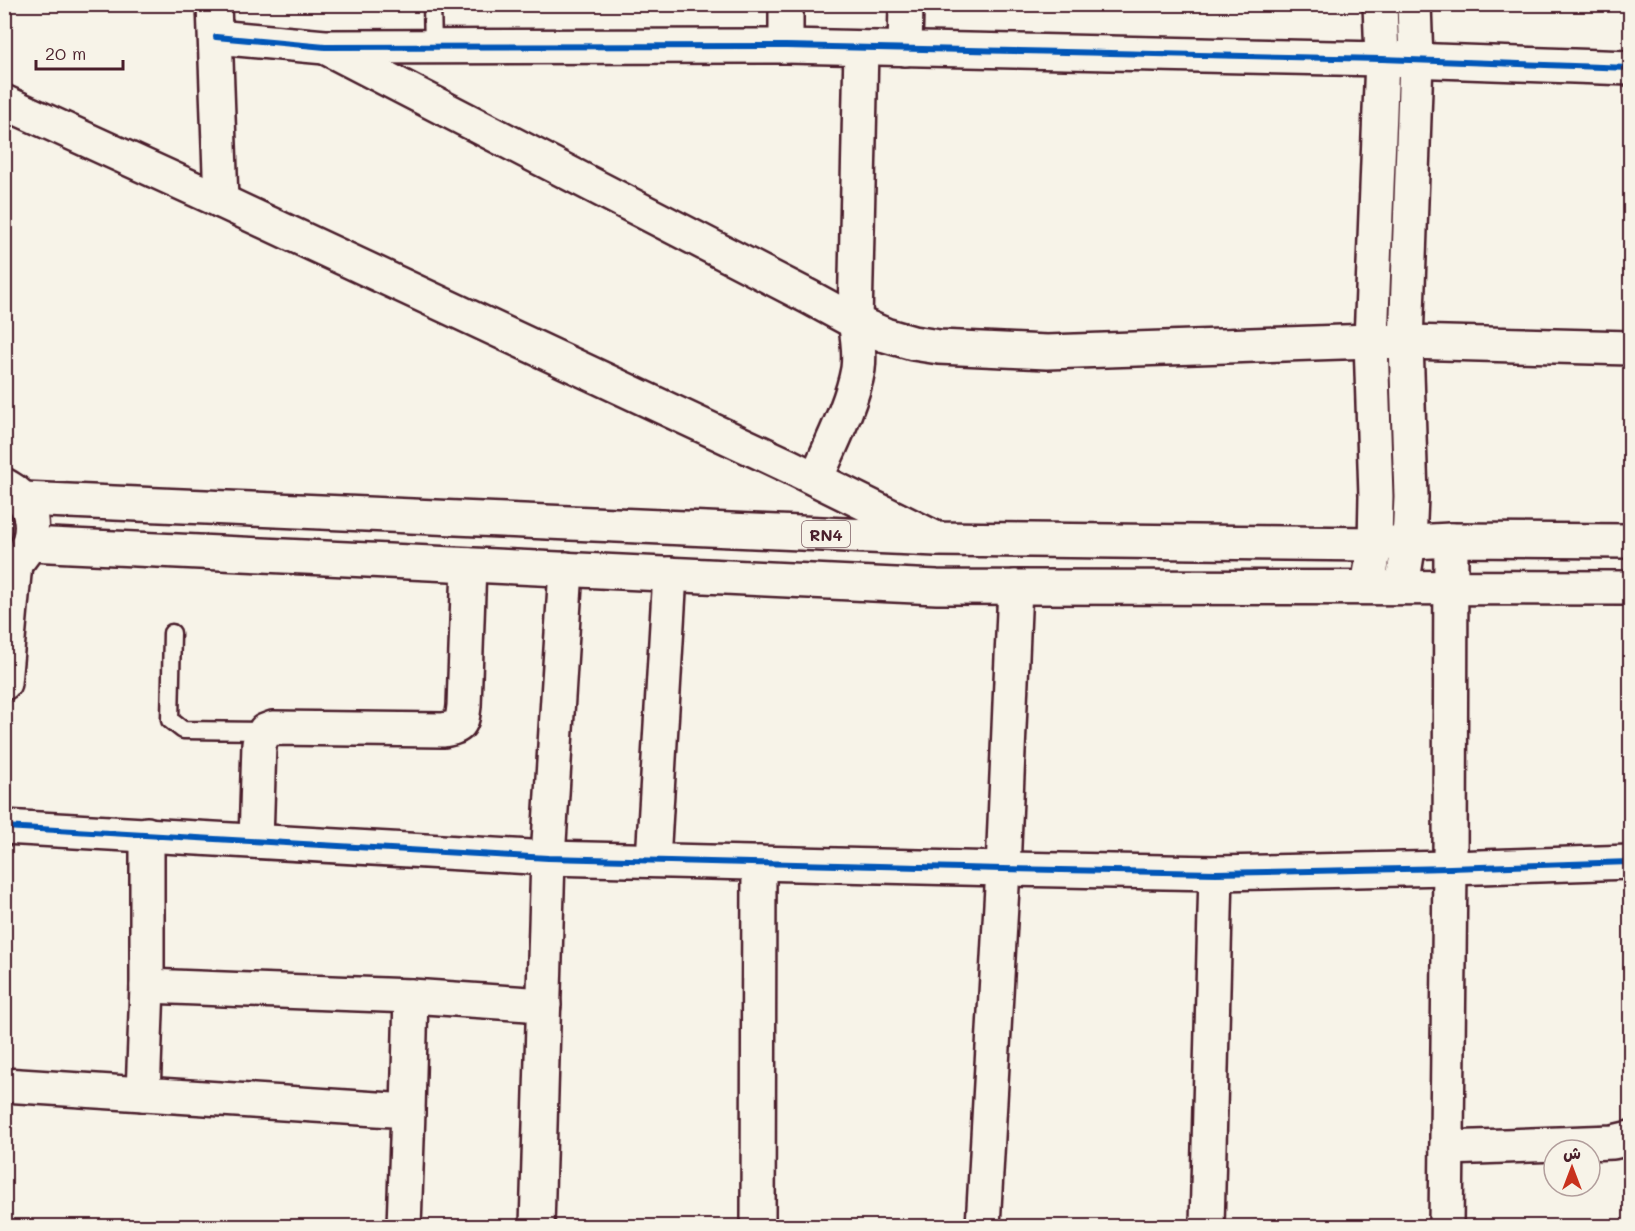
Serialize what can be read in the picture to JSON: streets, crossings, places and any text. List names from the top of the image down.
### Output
{
  "streets": {
    "street": ["RN4"]
  },
  "scale_bar": "20 m",
  "north": "top"
}
